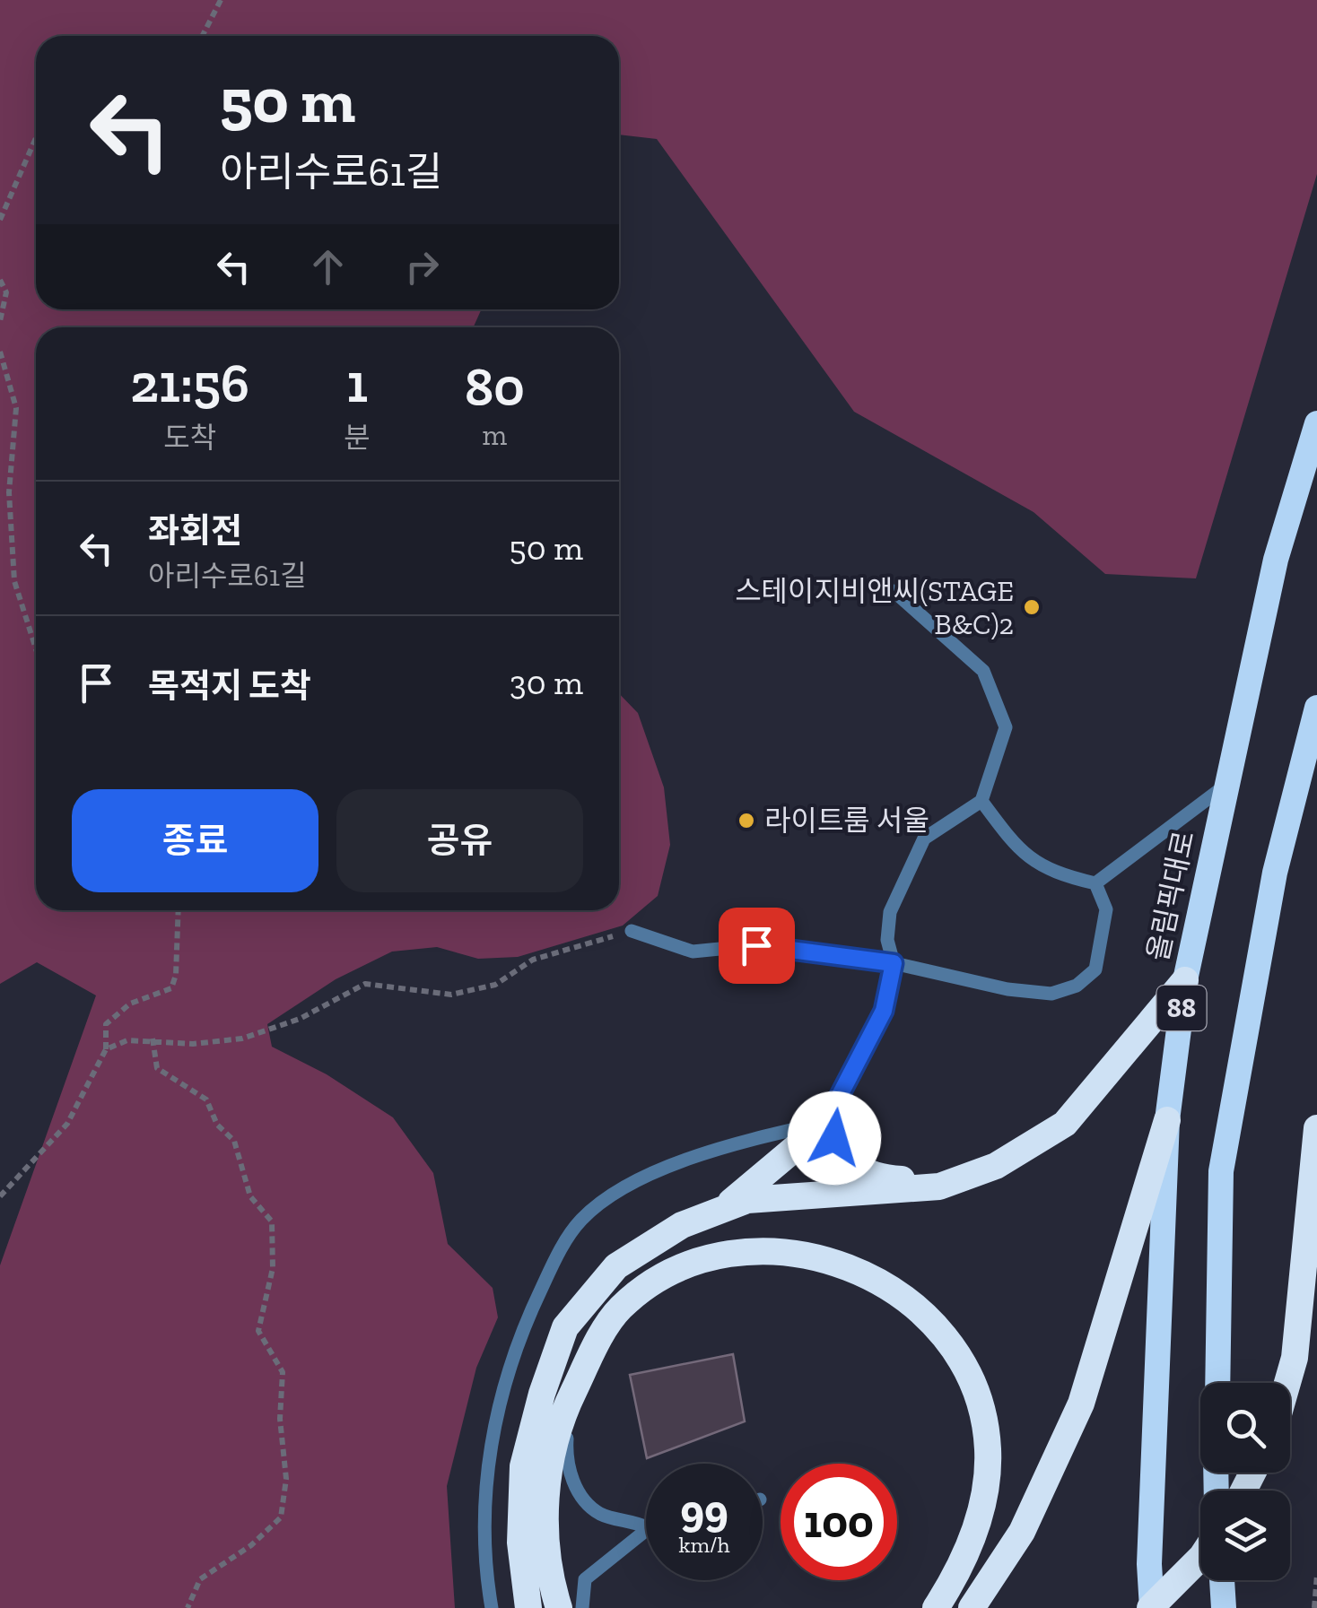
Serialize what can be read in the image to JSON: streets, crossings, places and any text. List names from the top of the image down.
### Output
{
  "streets": {
    "highway": ["올림픽대로", "88"]
  },
  "places": ["스테이지비앤씨(STAGE B&C)2", "라이트룸 서울"],
  "page": {
    "turn": ["50 m", "아리수로61길"],
    "eta": [
      "21:56",
      "도착",
      "1",
      "분",
      "80",
      "m"
    ],
    "list": [
      {
        "name": "좌회전",
        "note": "아리수로61길",
        "value": "50 m"
      },
      {
        "name": "목적지 도착",
        "value": "30 m"
      }
    ],
    "buttons": ["종료", "공유"],
    "speed": "99 km/h",
    "limit": "100"
  }
}
